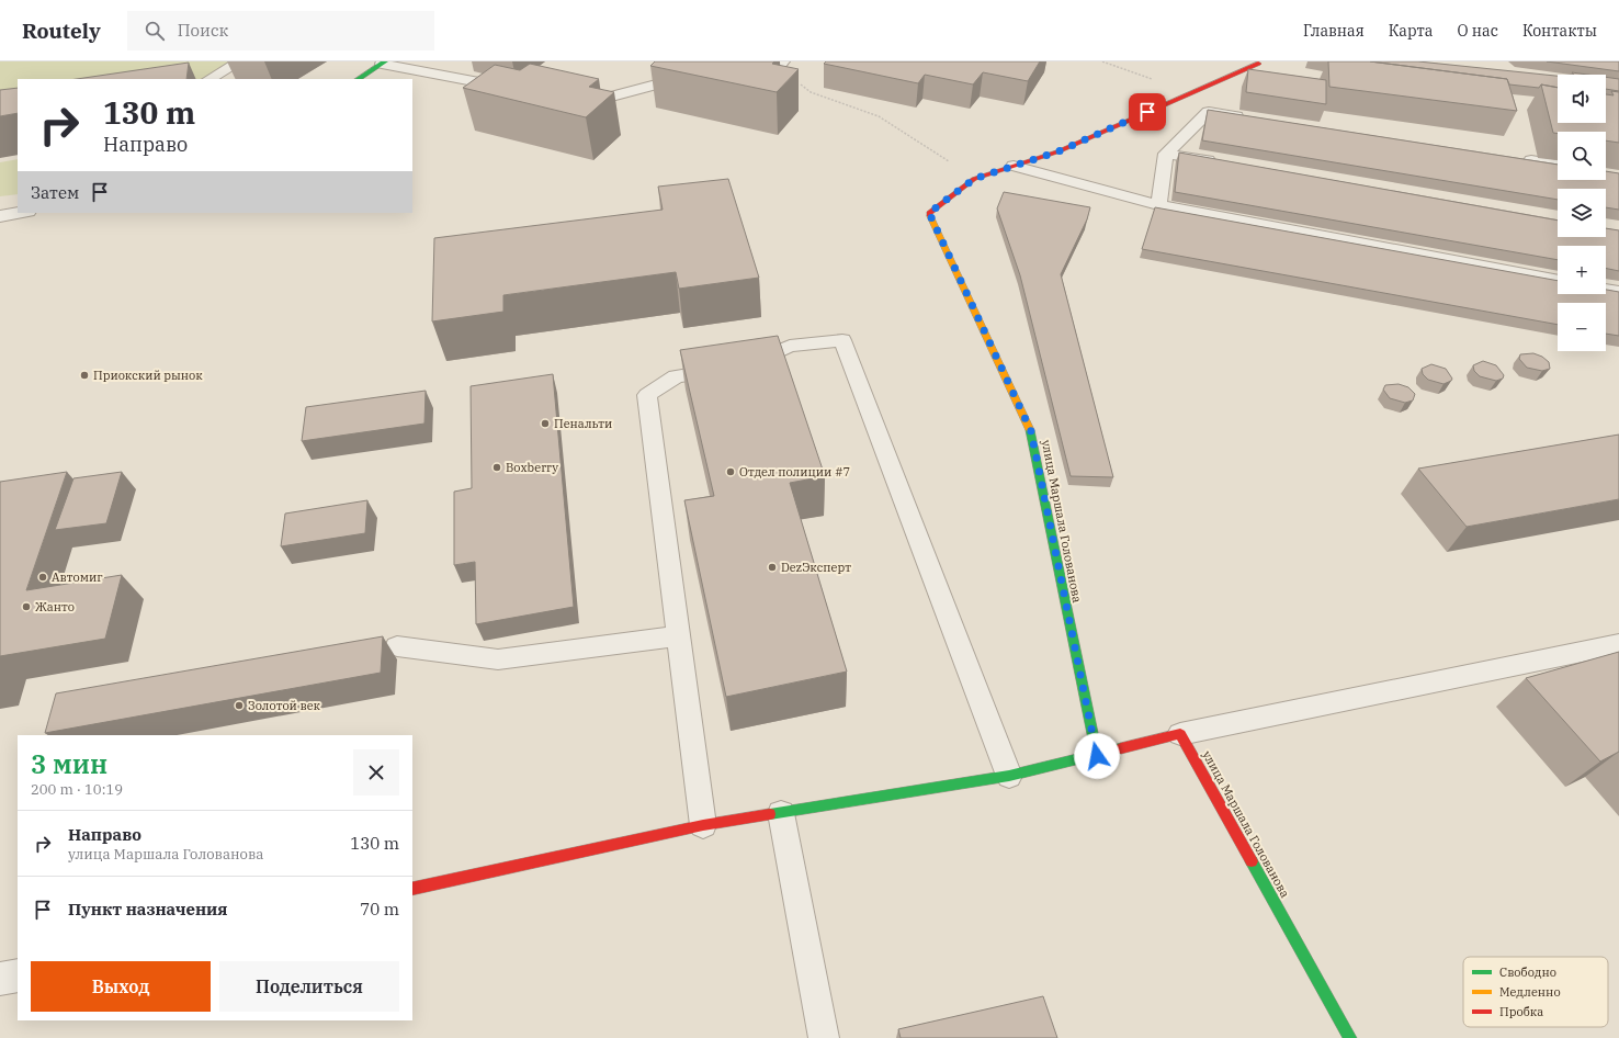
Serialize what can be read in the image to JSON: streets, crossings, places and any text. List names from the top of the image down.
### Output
{
  "streets": {
    "street": ["улица Маршала Голованова"]
  },
  "places": [
    "Приокский рынок",
    "Пенальти",
    "Boxberry",
    "Отдел полиции #7",
    "DezЭксперт",
    "Автомиг",
    "Жанто",
    "Золотой век"
  ],
  "legend": ["Свободно", "Медленно", "Пробка"],
  "page": {
    "header": "Routely",
    "search": "Поиск",
    "nav": [
      "Главная",
      "Карта",
      "О нас",
      "Контакты"
    ],
    "map_buttons": ["+", "−"],
    "turn": ["130 m", "Направо"],
    "then": "Затем",
    "heading": ["3 мин", "200 m · 10:19"],
    "list": [
      {
        "name": "Направо",
        "note": "улица Маршала Голованова",
        "value": "130 m"
      },
      {
        "name": "Пункт назначения",
        "value": "70 m"
      }
    ],
    "buttons": ["Выход", "Поделиться"]
  }
}
